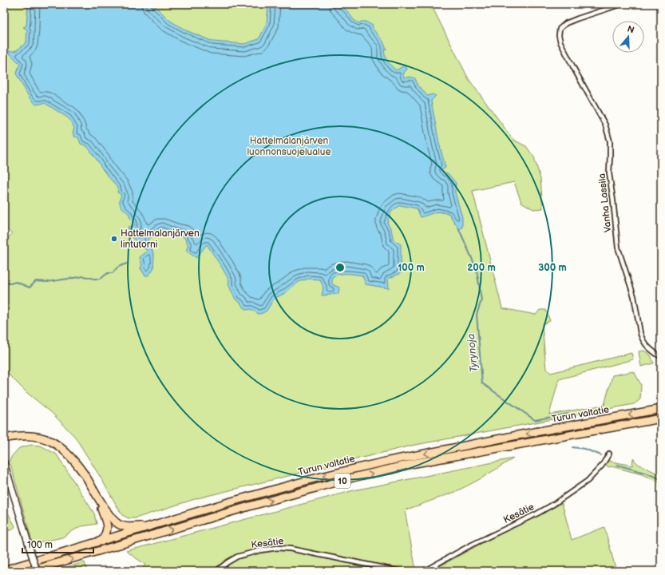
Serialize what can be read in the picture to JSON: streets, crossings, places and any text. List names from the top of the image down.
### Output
{
  "streets": {
    "highway": ["Turun valtatie", "10"],
    "street": ["Vanha Lassila", "Kesätie"]
  },
  "water": ["Tyrynoja"],
  "parks": ["Hattelmalanjärven luonnonsuojelualue"],
  "places": ["Hattelmalanjärven lintutorni"],
  "scale_bar": "100 m",
  "north": "top",
  "rings": ["100 m", "200 m", "300 m"]
}
